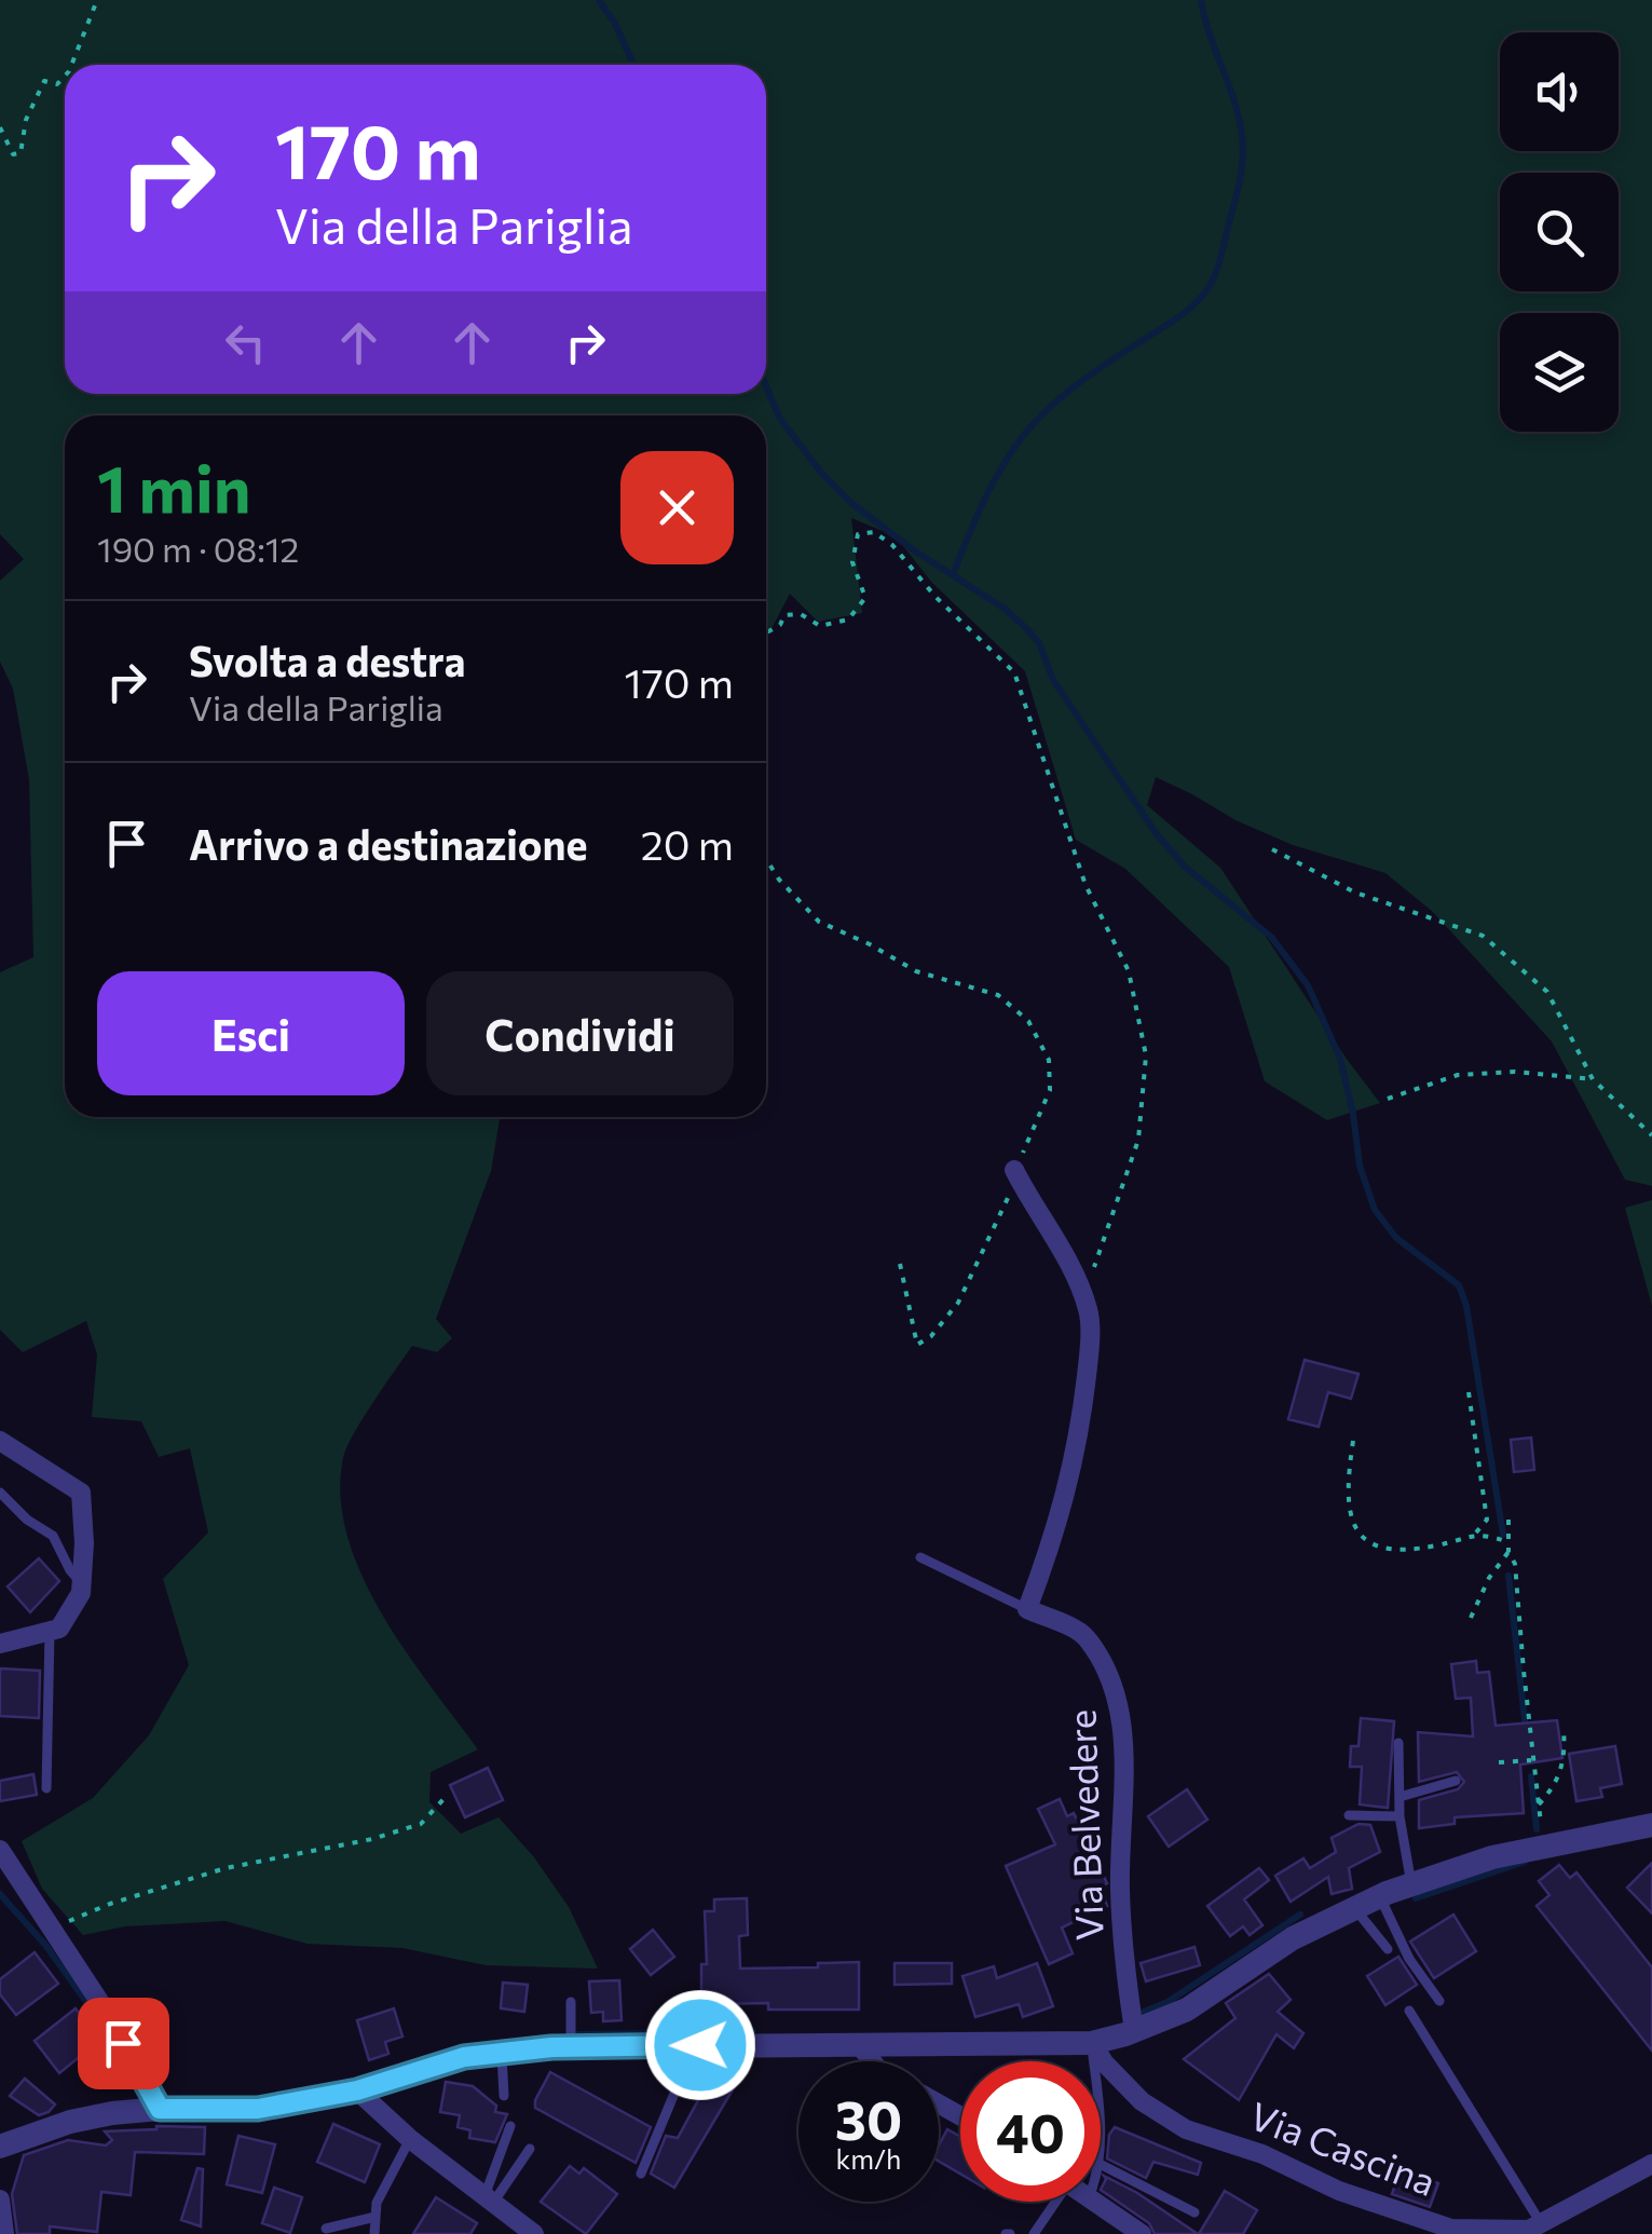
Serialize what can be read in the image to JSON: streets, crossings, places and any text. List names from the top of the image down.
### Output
{
  "streets": {
    "street": ["Via Belvedere", "Via Cascina"]
  },
  "page": {
    "turn": ["170 m", "Via della Pariglia"],
    "heading": ["1 min", "190 m · 08:12"],
    "list": [
      {
        "name": "Svolta a destra",
        "note": "Via della Pariglia",
        "value": "170 m"
      },
      {
        "name": "Arrivo a destinazione",
        "value": "20 m"
      }
    ],
    "buttons": ["Esci", "Condividi"],
    "speed": "30 km/h",
    "limit": "40"
  }
}
